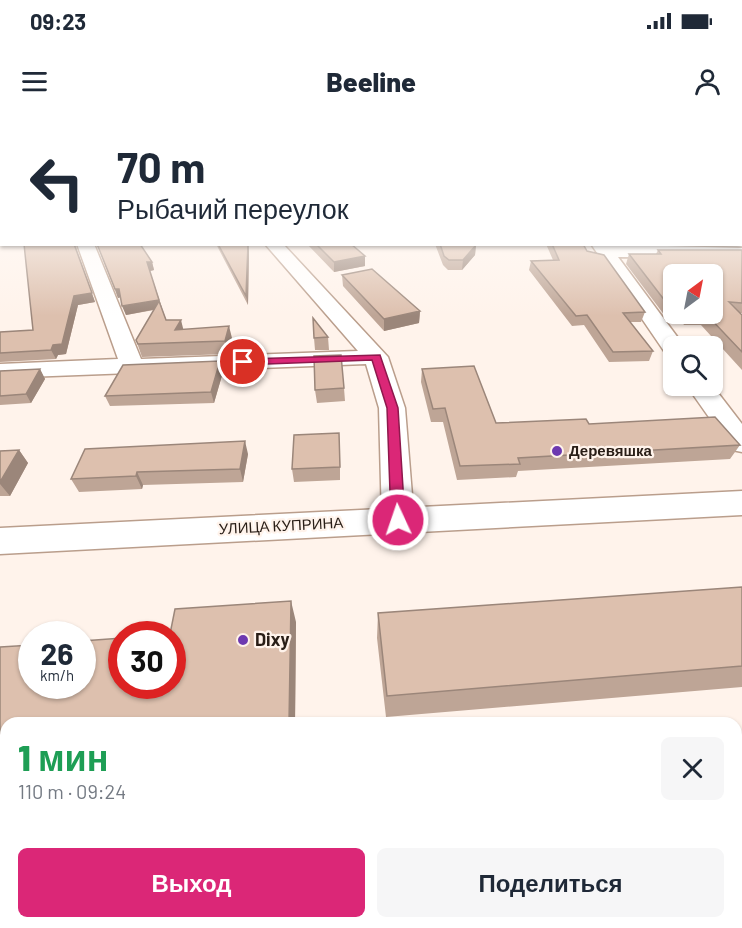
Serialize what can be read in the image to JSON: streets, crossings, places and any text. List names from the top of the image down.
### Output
{
  "streets": {
    "street": ["УЛИЦА КУПРИНА"]
  },
  "places": ["Деревяшка", "Dixy"],
  "north": "top right",
  "page": {
    "status": "09:23",
    "header": "Beeline",
    "turn": ["70 m", "Рыбачий переулок"],
    "speed": "26 km/h",
    "limit": "30",
    "heading": ["1 мин", "110 m · 09:24"],
    "buttons": ["Выход", "Поделиться"]
  }
}
